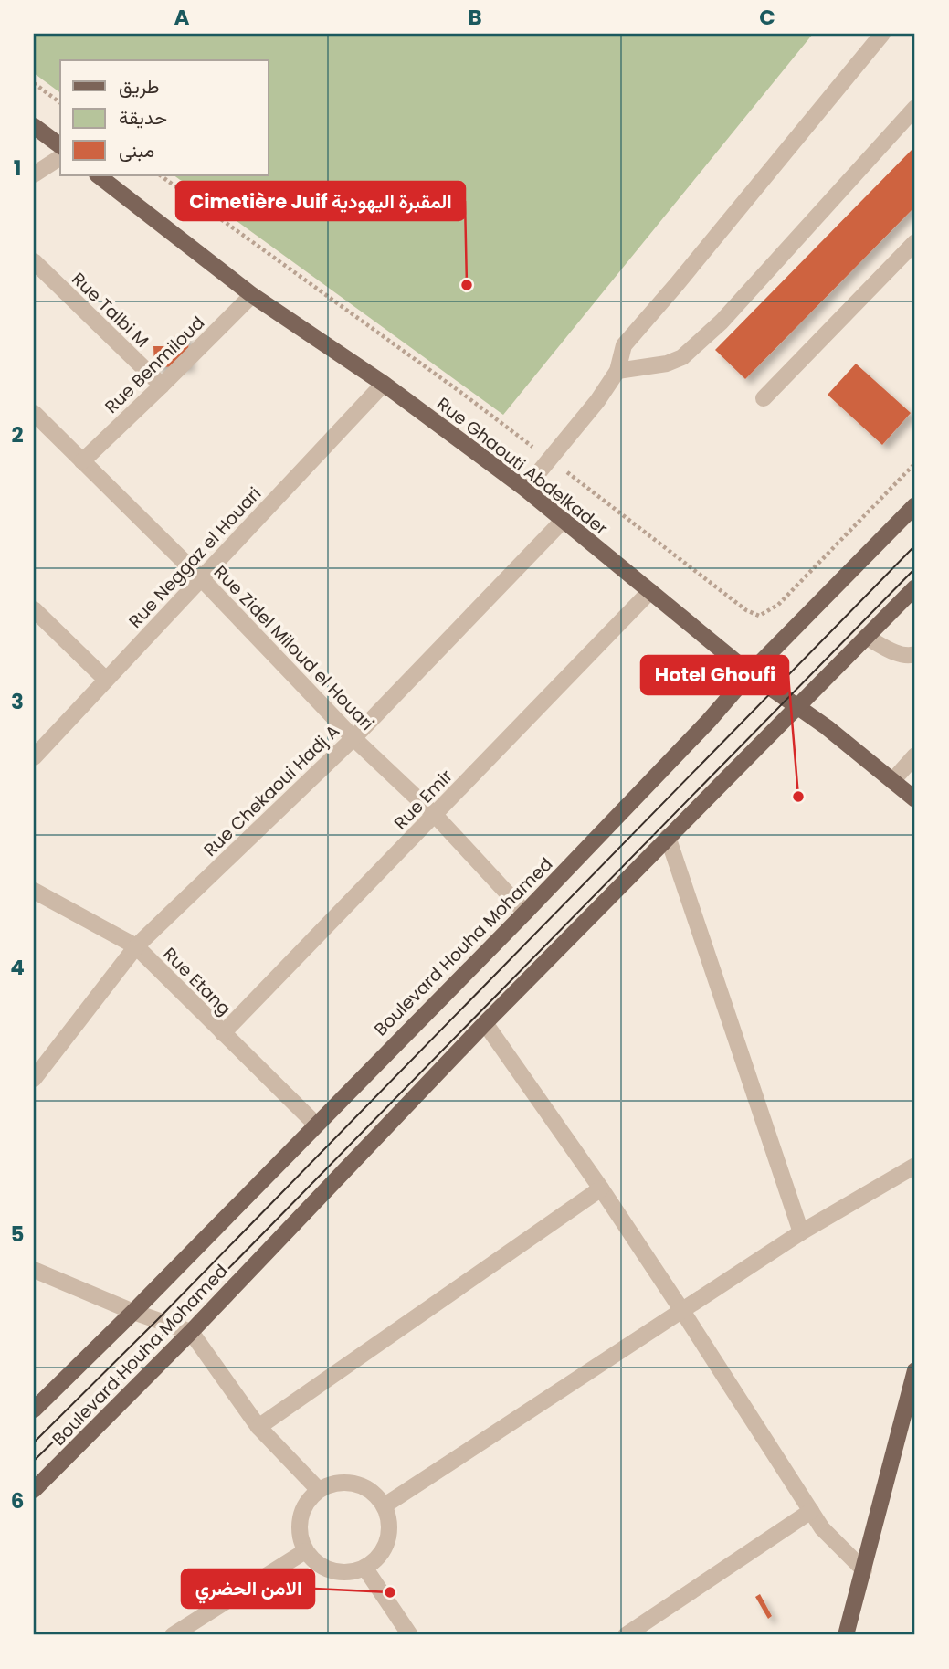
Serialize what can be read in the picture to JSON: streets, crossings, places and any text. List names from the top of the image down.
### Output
{
  "streets": {
    "main road": ["Rue Ghaouti Abdelkader", "Boulevard Houha Mohamed"],
    "street": [
      "Rue Talbi M",
      "Rue Benmiloud",
      "Rue Neggaz el Houari",
      "Rue Zidel Miloud el Houari",
      "Rue Chekaoui Hadj A",
      "Rue Emir",
      "Rue Etang"
    ]
  },
  "crossings": [
    ["Rue Talbi M", "Rue Benmiloud"],
    ["Rue Benmiloud", "Rue Ghaouti Abdelkader"],
    ["Rue Benmiloud", "Rue Zidel Miloud el Houari"],
    ["Rue Ghaouti Abdelkader", "Rue Neggaz el Houari"],
    ["Rue Ghaouti Abdelkader", "Rue Chekaoui Hadj A"],
    ["Rue Ghaouti Abdelkader", "Rue Emir"],
    ["Rue Ghaouti Abdelkader", "Boulevard Houha Mohamed"],
    ["Rue Neggaz el Houari", "Rue Zidel Miloud el Houari"],
    ["Rue Zidel Miloud el Houari", "Rue Chekaoui Hadj A"],
    ["Rue Zidel Miloud el Houari", "Rue Emir"],
    ["Rue Zidel Miloud el Houari", "Boulevard Houha Mohamed"],
    ["Rue Chekaoui Hadj A", "Rue Etang"],
    ["Rue Emir", "Rue Etang"],
    ["Boulevard Houha Mohamed", "Rue Etang"]
  ],
  "places": ["Cimetière Juif المقبرة اليهودية", "Hotel Ghoufi", "الامن الحضري"],
  "legend": ["طريق", "حديقة", "مبنى"],
  "grid": {
    "columns": ["A", "B", "C"],
    "rows": [
      "1",
      "2",
      "3",
      "4",
      "5",
      "6"
    ]
  }
}
